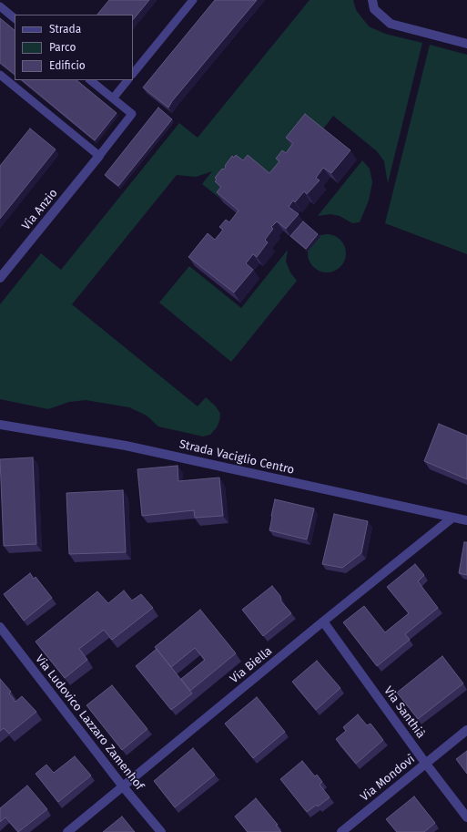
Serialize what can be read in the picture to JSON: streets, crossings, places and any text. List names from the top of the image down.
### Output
{
  "streets": {
    "street": [
      "Via Anzio",
      "Strada Vaciglio Centro",
      "Via Biella",
      "Via Santhià",
      "Via Ludovico Lazzaro Zamenhof",
      "Via Mondovì"
    ]
  },
  "crossings": [
    ["Strada Vaciglio Centro", "Via Biella"],
    ["Via Biella", "Via Santhià"],
    ["Via Biella", "Via Ludovico Lazzaro Zamenhof"],
    ["Via Santhià", "Via Mondovì"]
  ],
  "legend": ["Strada", "Parco", "Edificio"]
}
